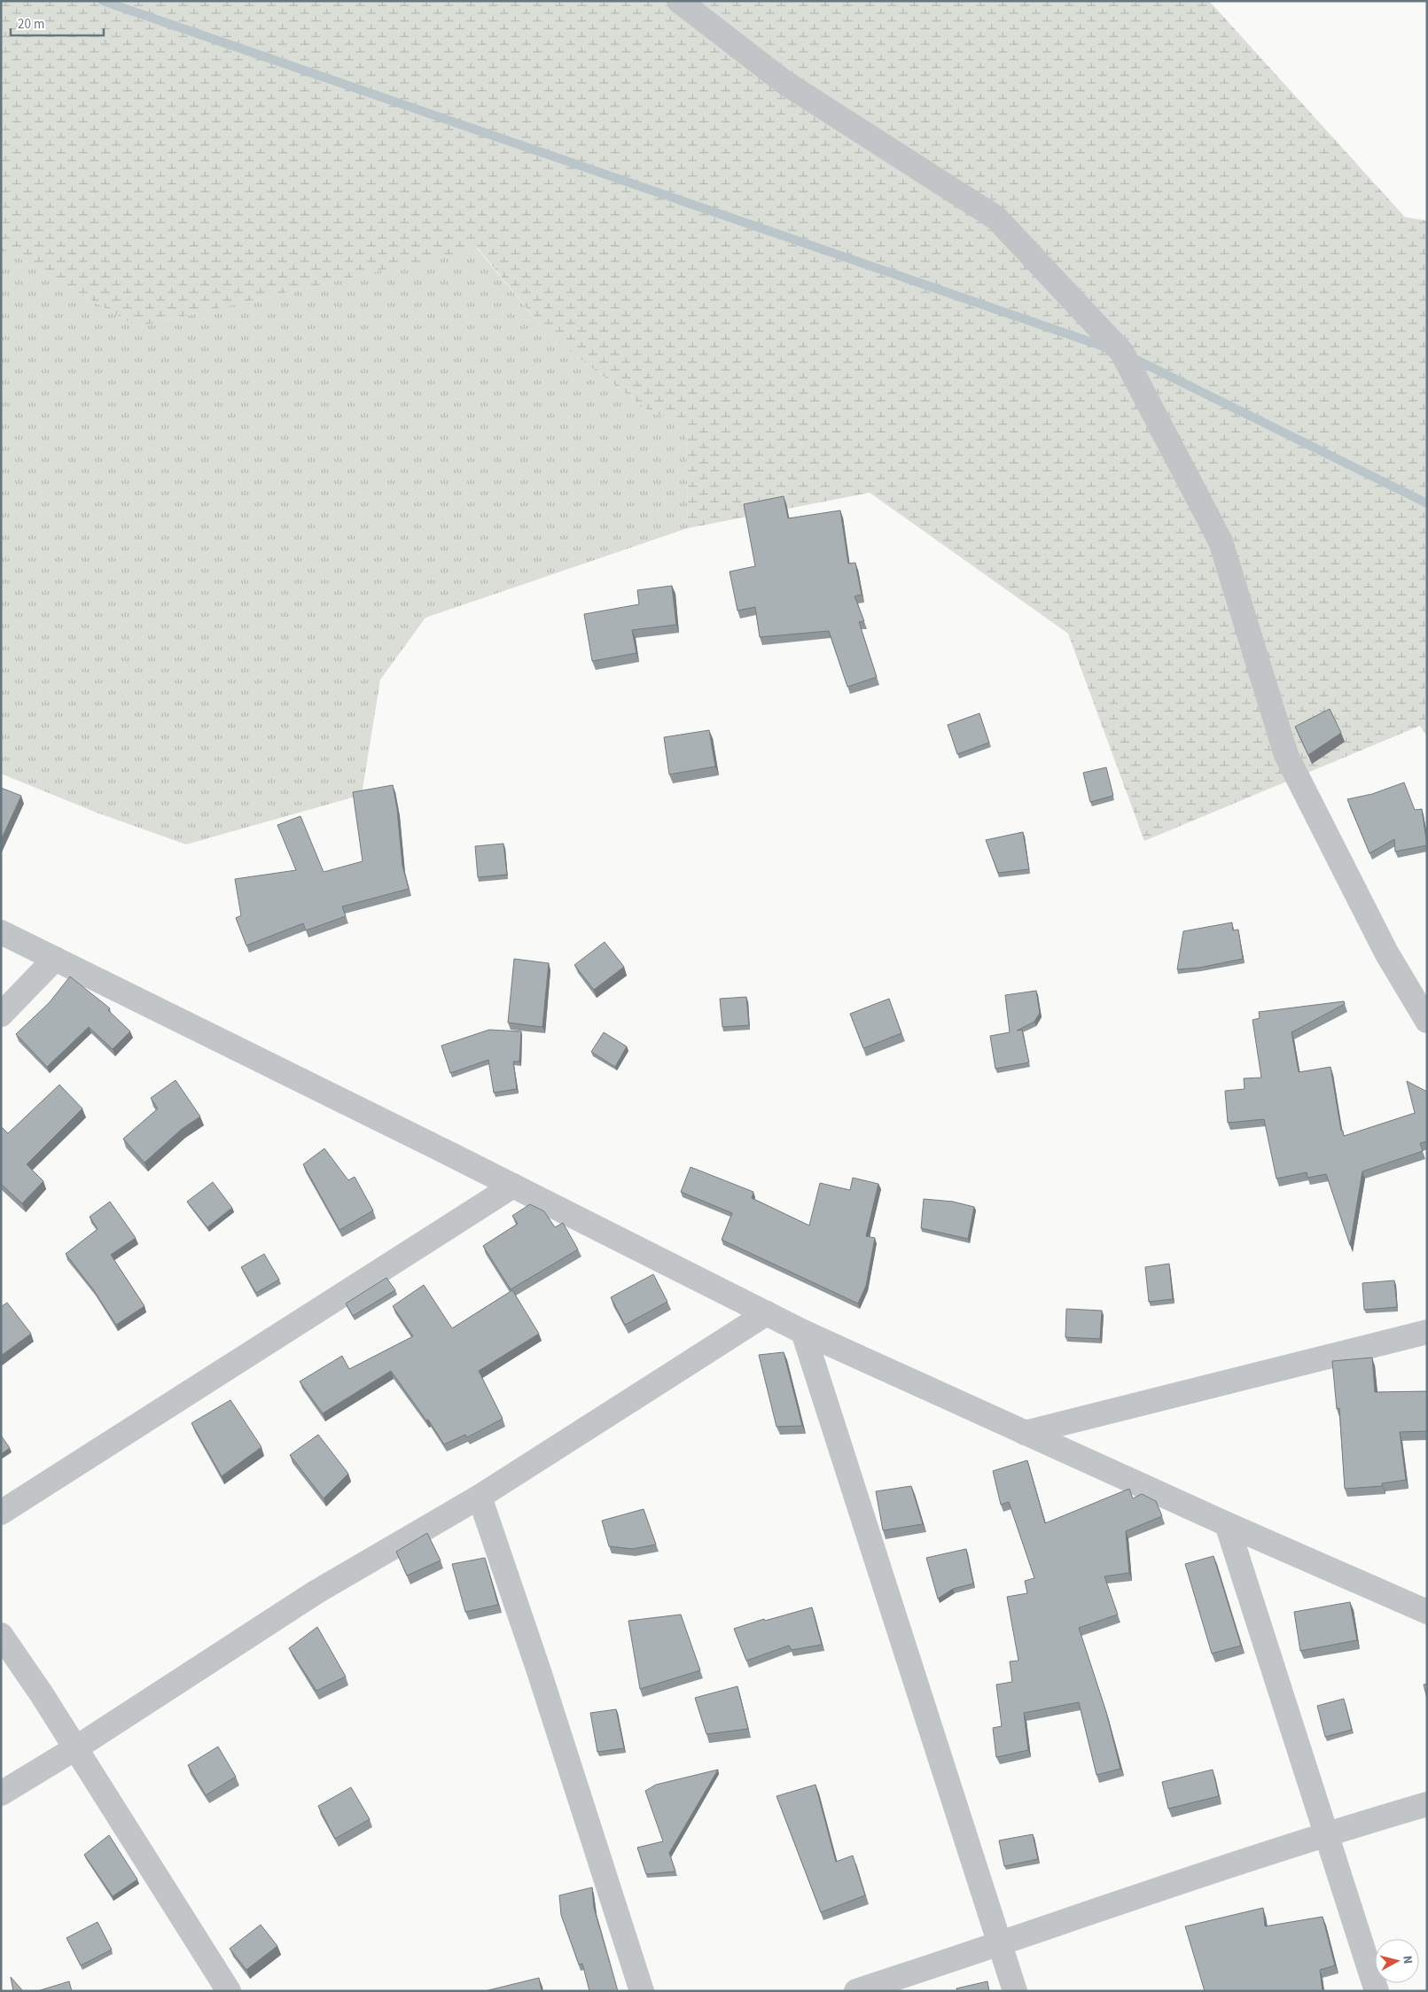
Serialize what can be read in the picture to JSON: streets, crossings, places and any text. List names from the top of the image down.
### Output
{
  "scale_bar": "20 m",
  "north": "right"
}
